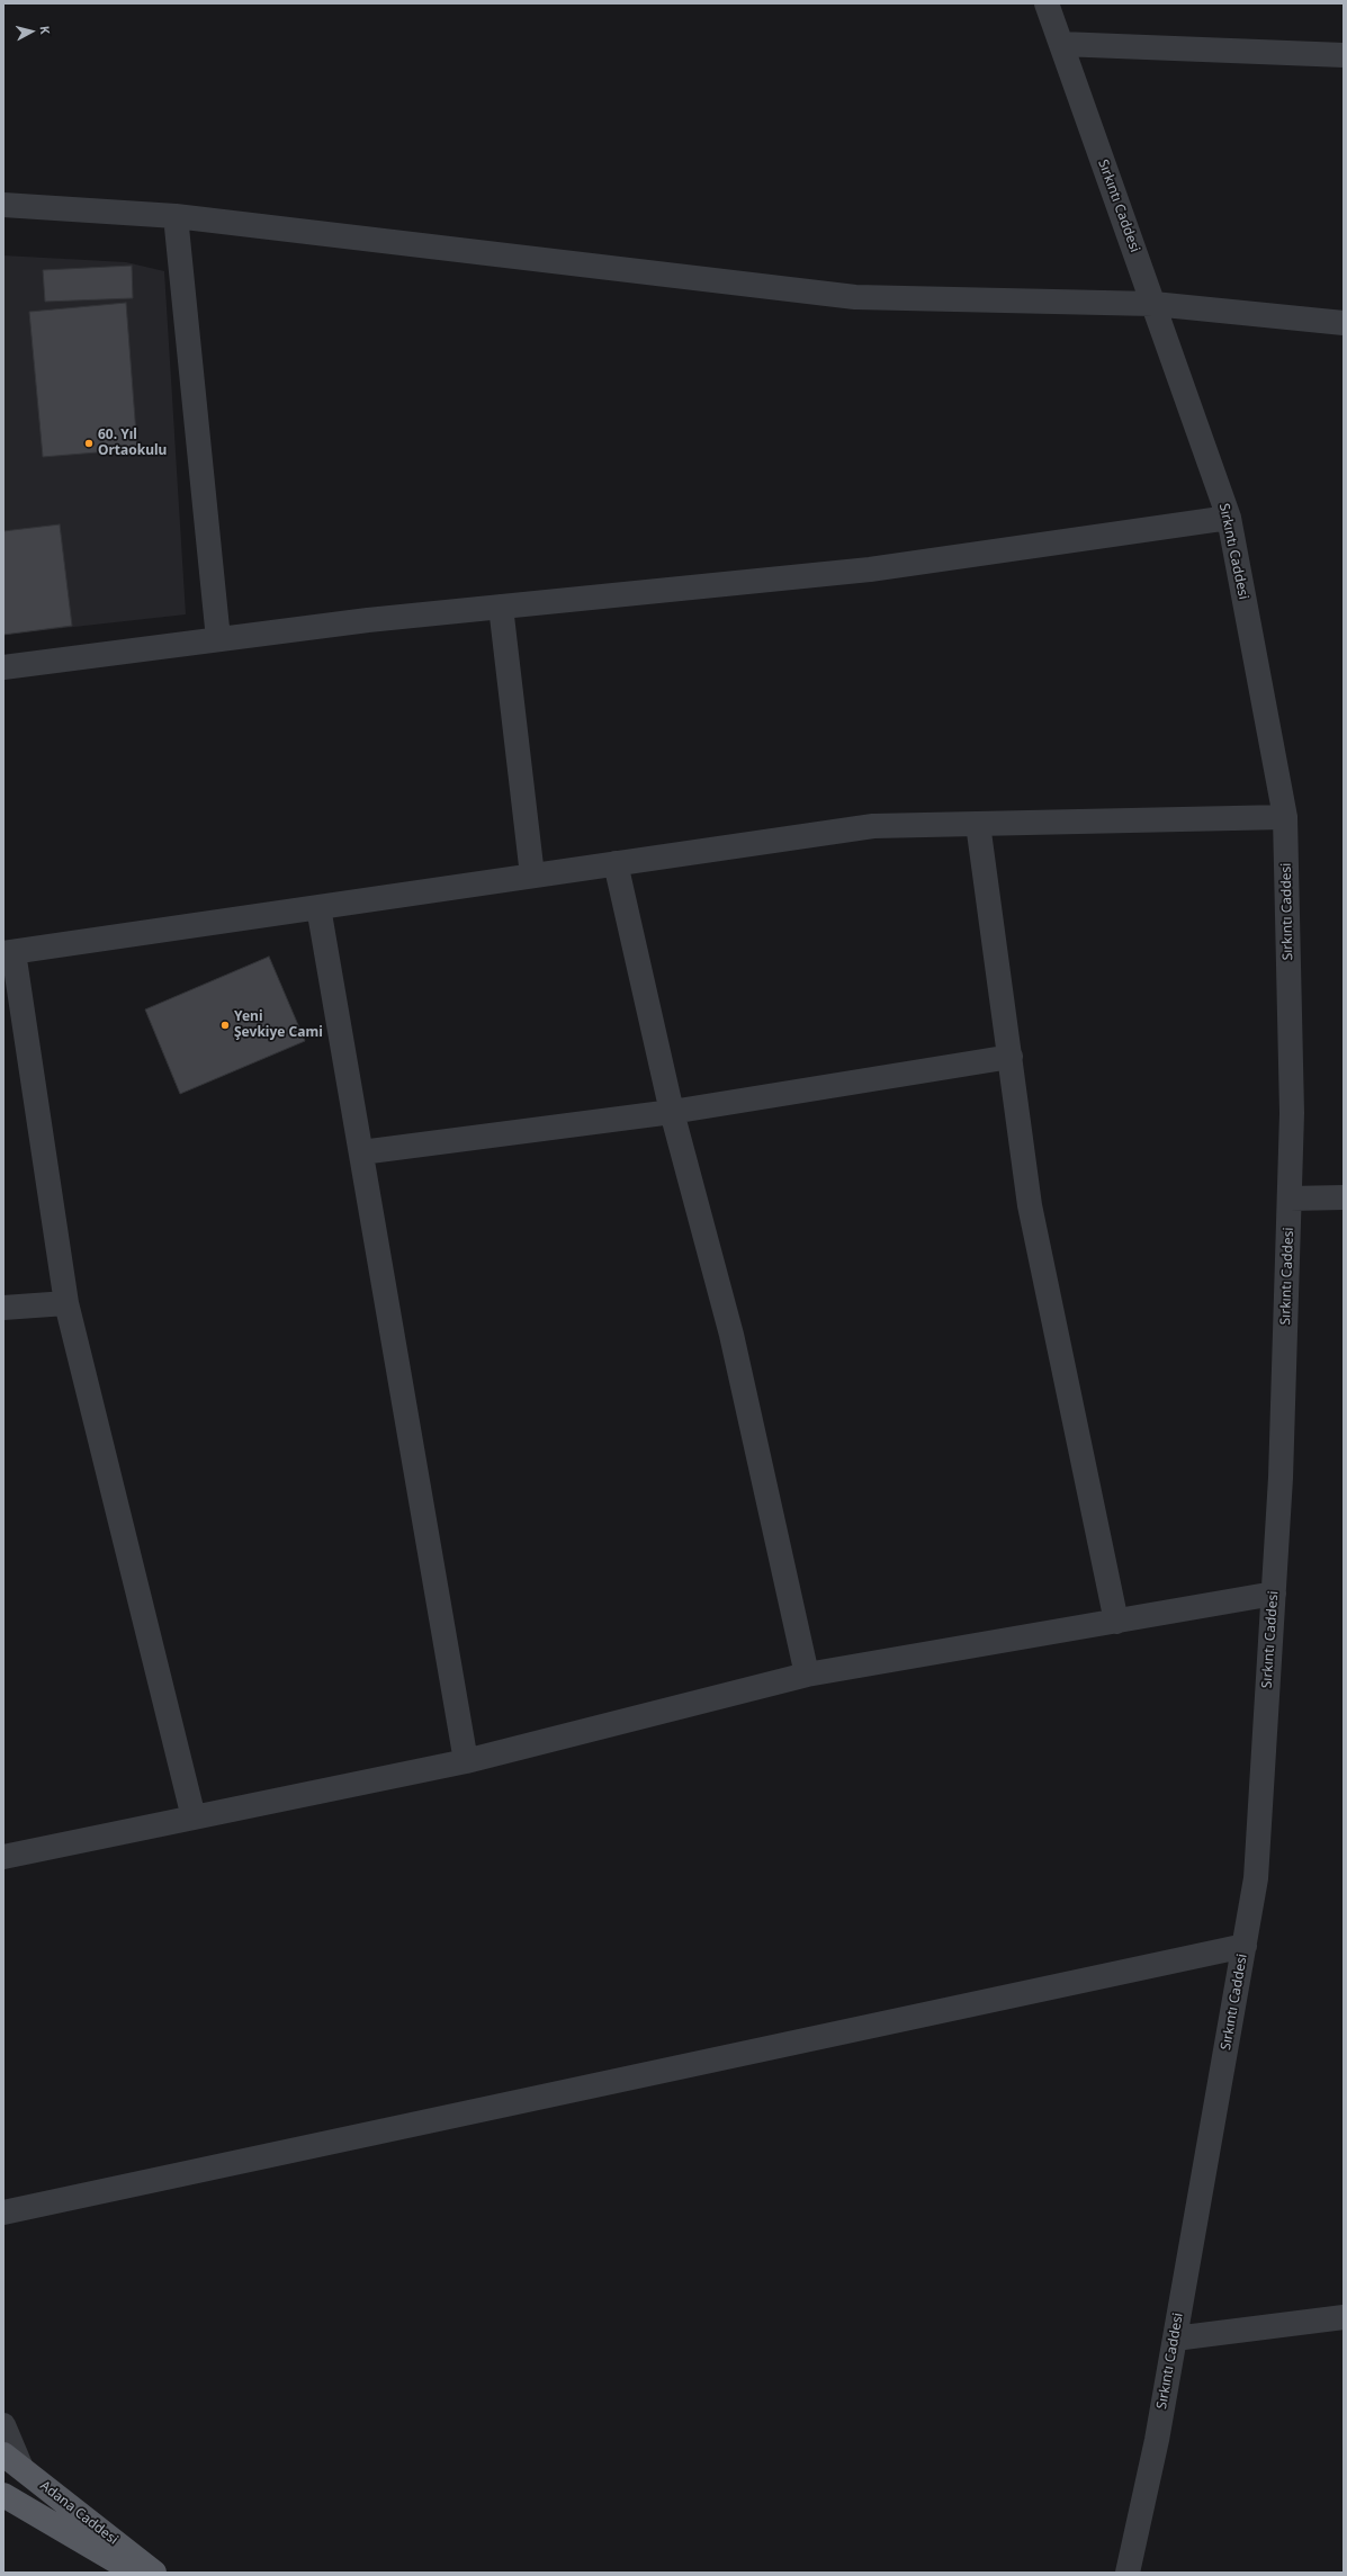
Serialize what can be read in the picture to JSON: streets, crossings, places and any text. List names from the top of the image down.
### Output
{
  "streets": {
    "main road": ["Adana Caddesi"],
    "street": ["Sırkıntı Caddesi"]
  },
  "places": ["60. Yıl Ortaokulu", "Yeni Şevkiye Cami"],
  "north": "right"
}
